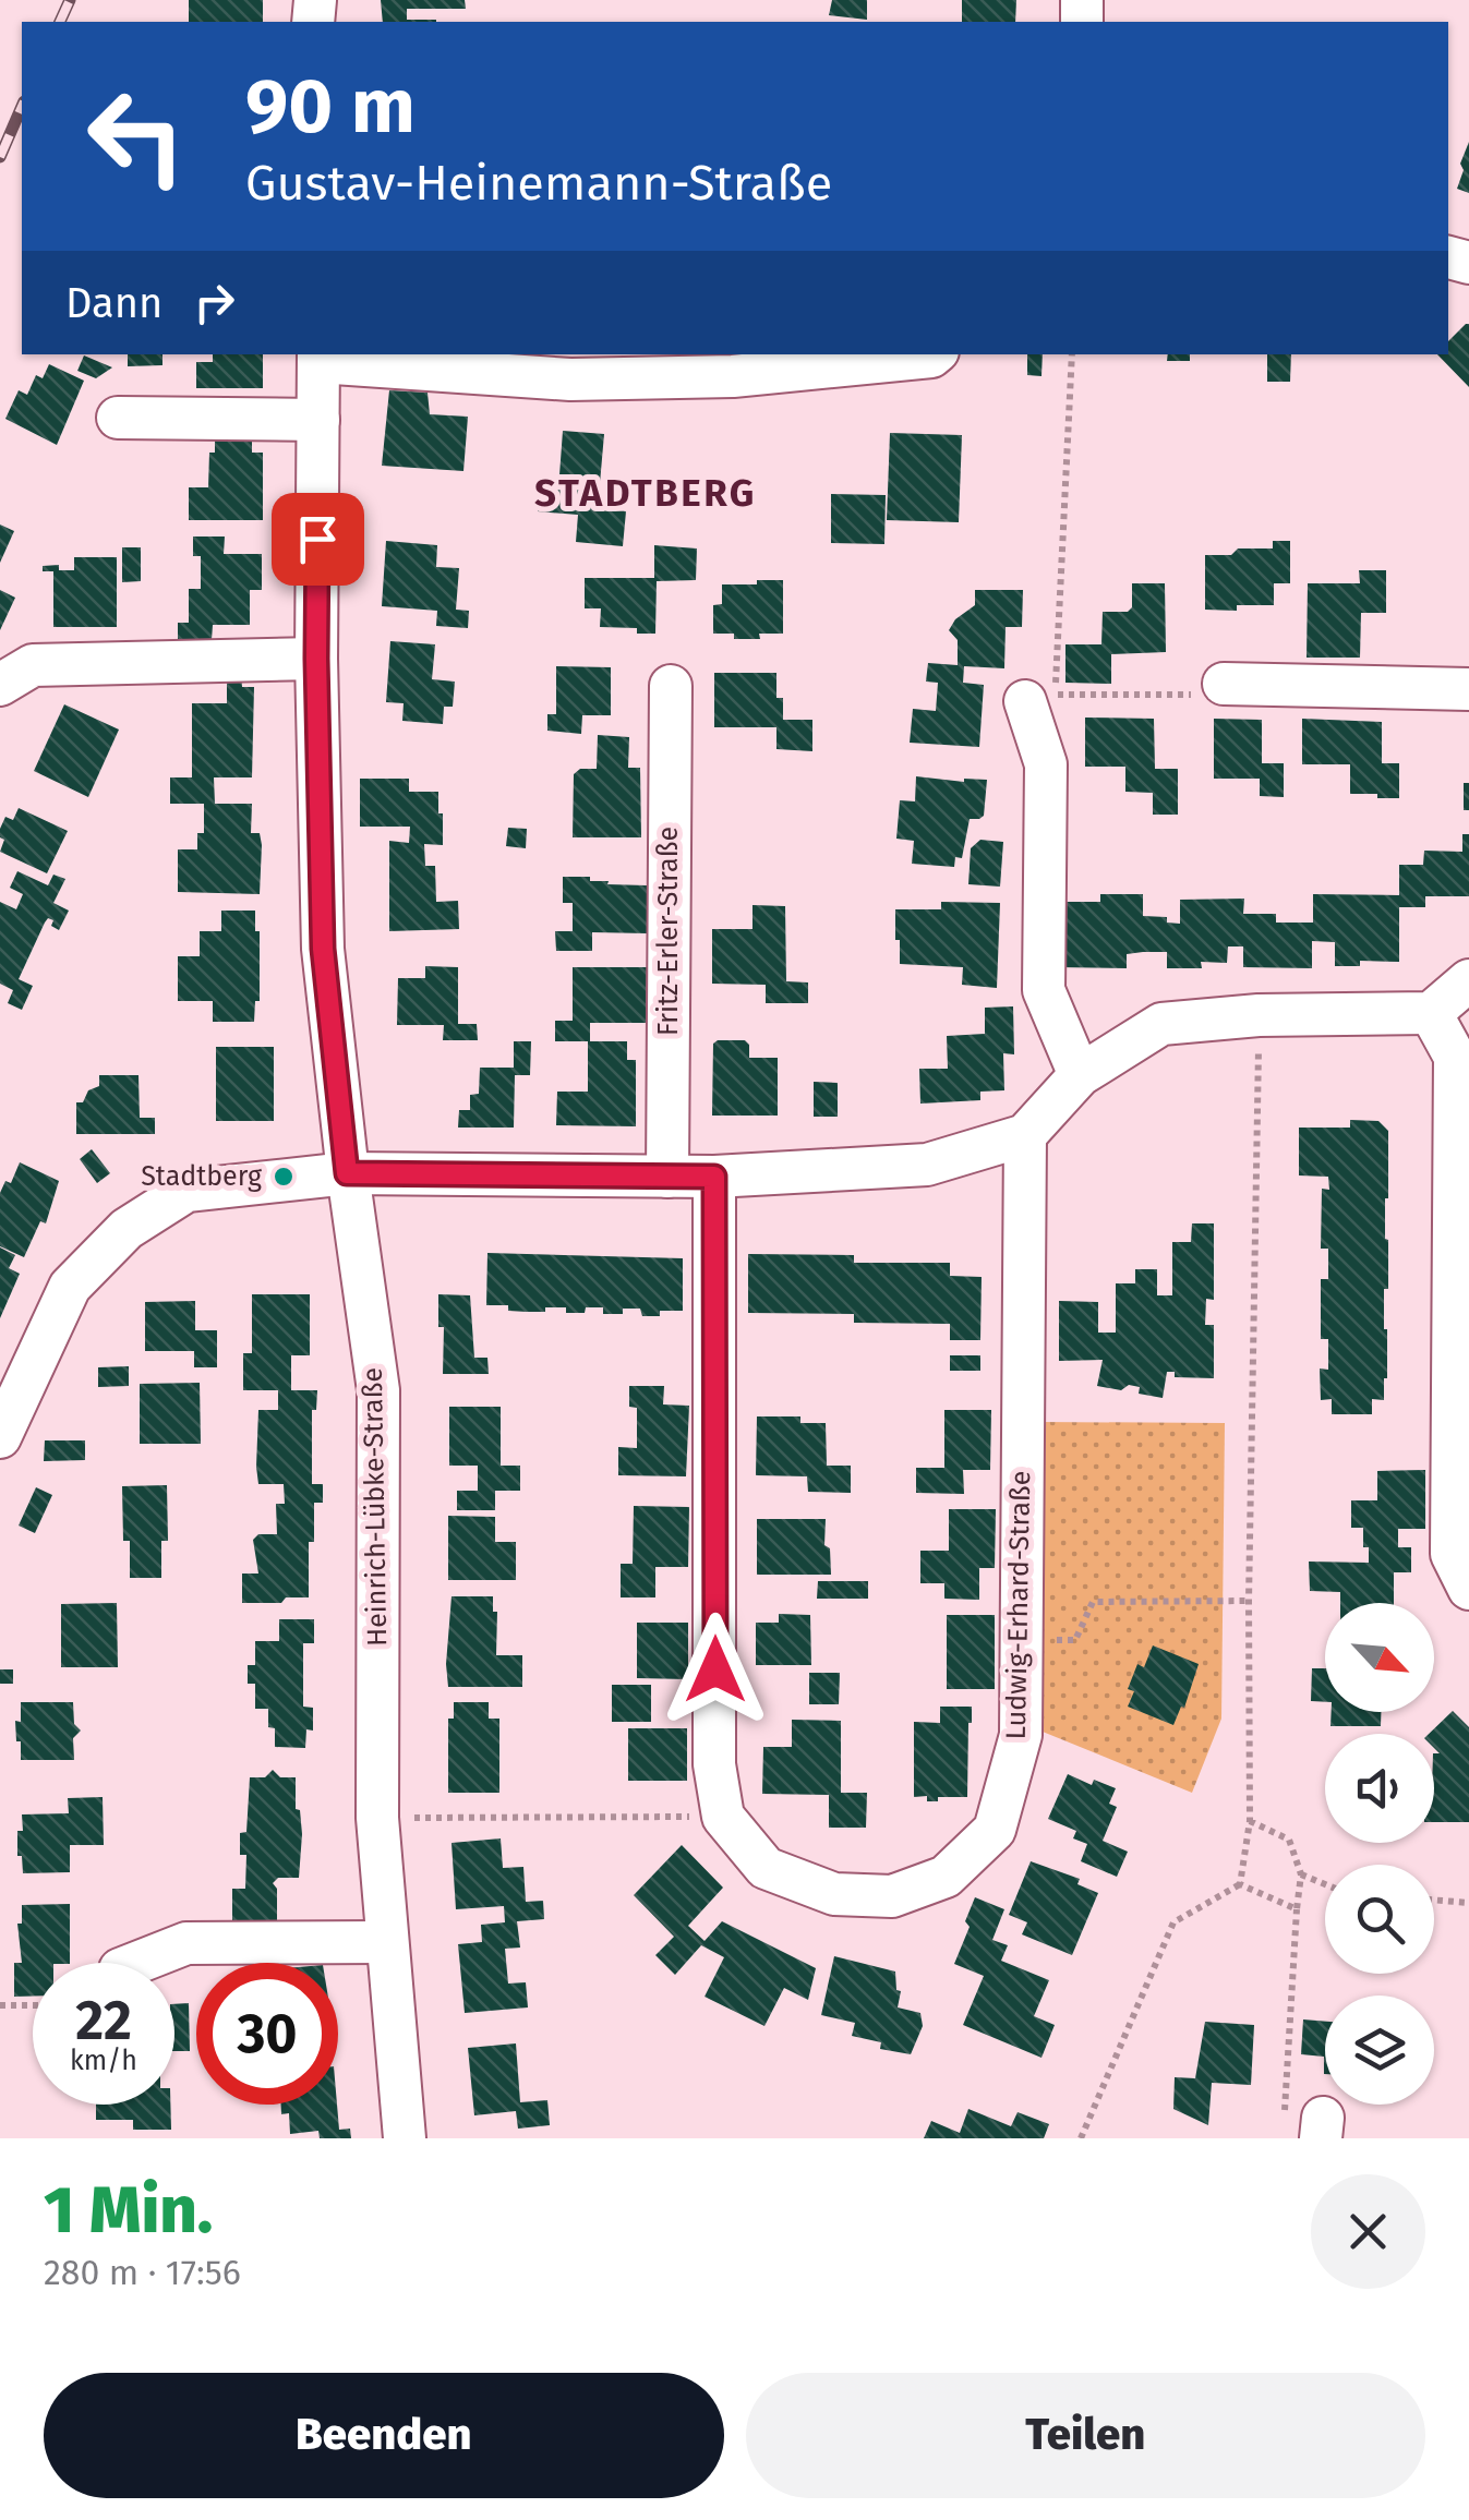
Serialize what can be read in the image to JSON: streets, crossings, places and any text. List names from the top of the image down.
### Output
{
  "streets": {
    "street": ["Fritz-Erler-Straße", "Heinrich-Lübke-Straße", "Ludwig-Erhard-Straße"]
  },
  "districts": ["STADTBERG"],
  "places": ["Stadtberg"],
  "north": "bottom right",
  "page": {
    "turn": ["90 m", "Gustav-Heinemann-Straße"],
    "then": "Dann",
    "speed": "22 km/h",
    "limit": "30",
    "heading": ["1 Min.", "280 m · 17:56"],
    "buttons": ["Beenden", "Teilen"]
  }
}
